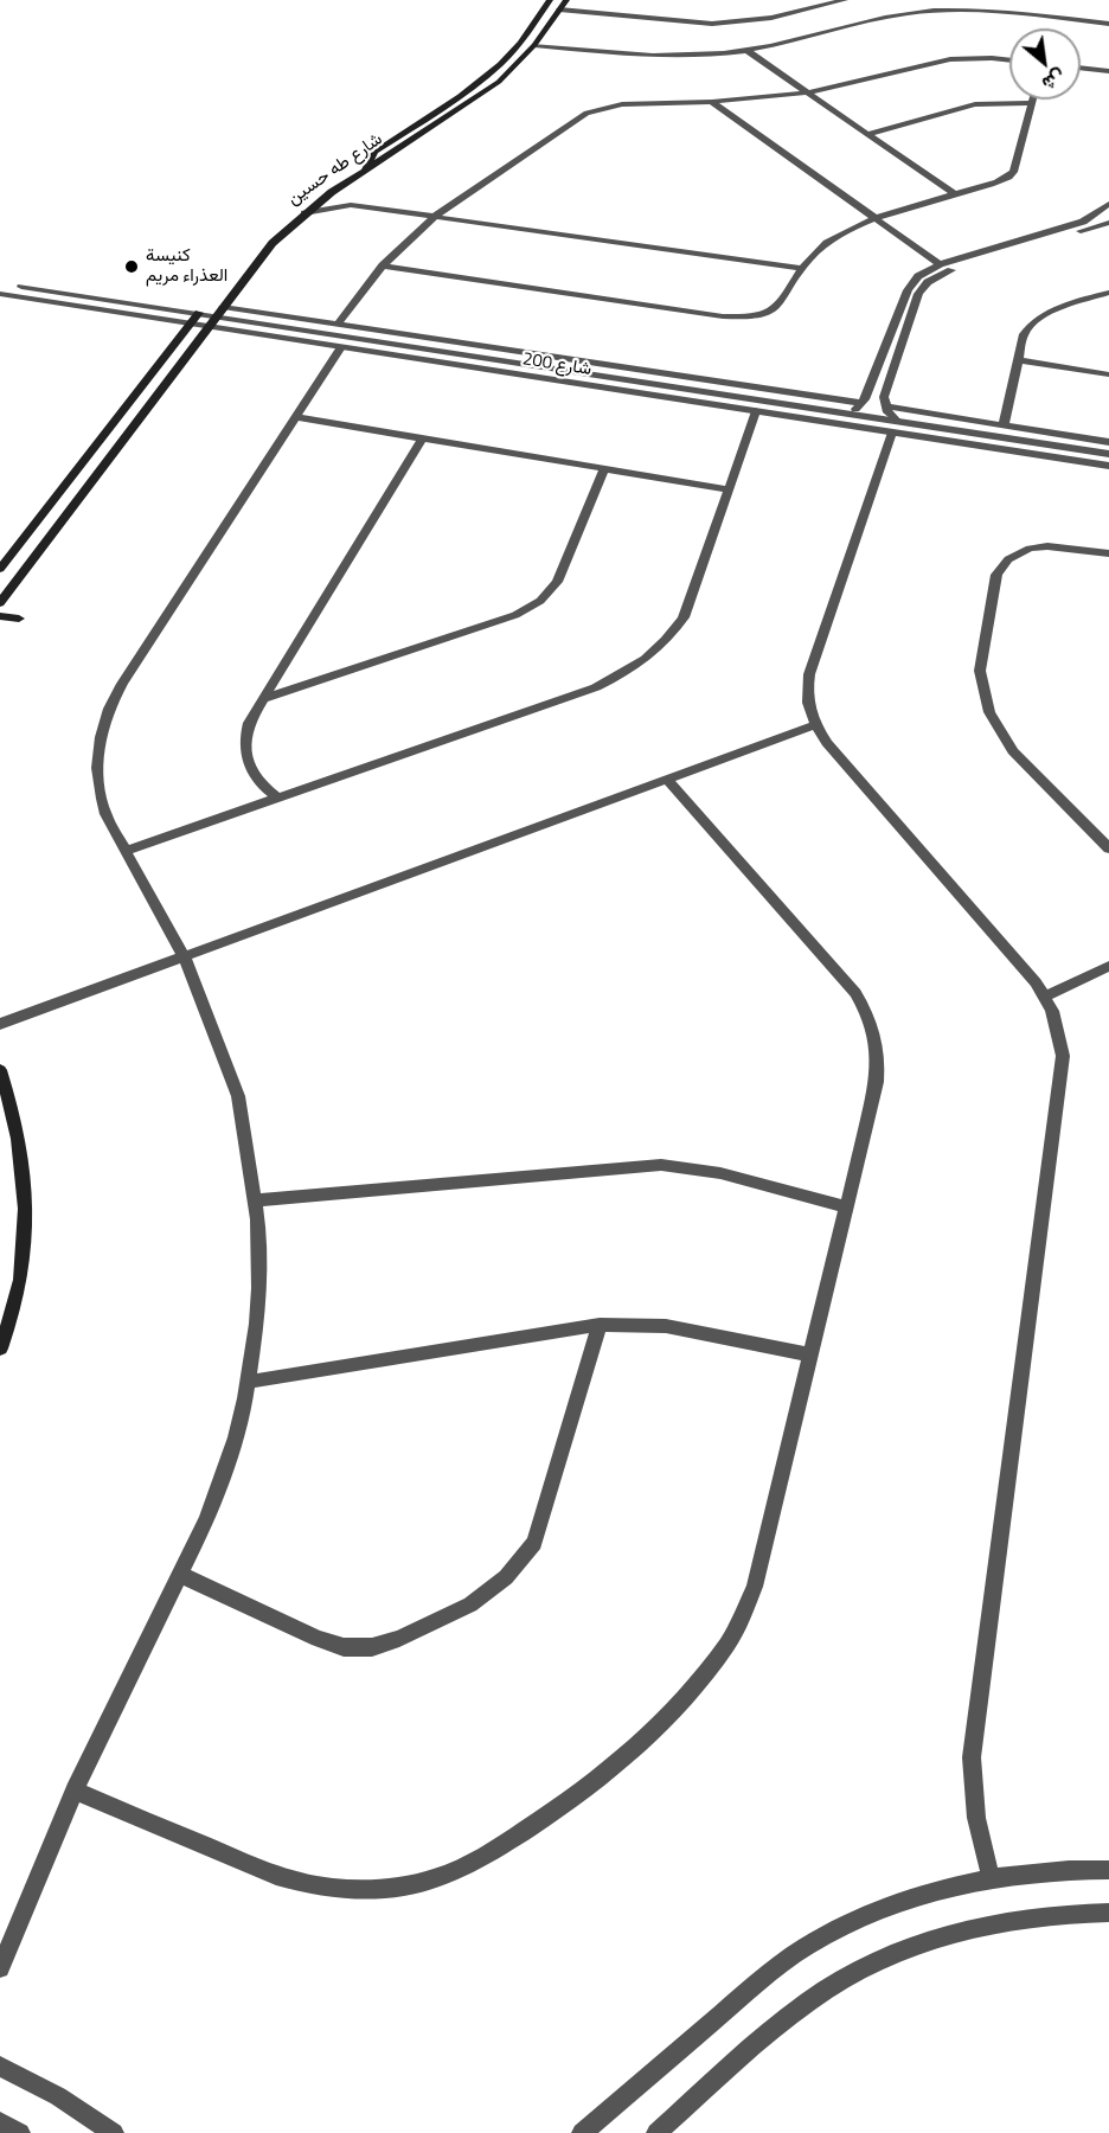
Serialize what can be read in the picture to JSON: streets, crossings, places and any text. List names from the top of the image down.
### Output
{
  "streets": {
    "main road": ["شارع طه حسين"],
    "street": ["شارع 200"]
  },
  "crossings": [
    ["شارع طه حسين", "شارع 200"]
  ],
  "places": ["كنيسة العذراء مريم"],
  "north": "bottom right"
}
